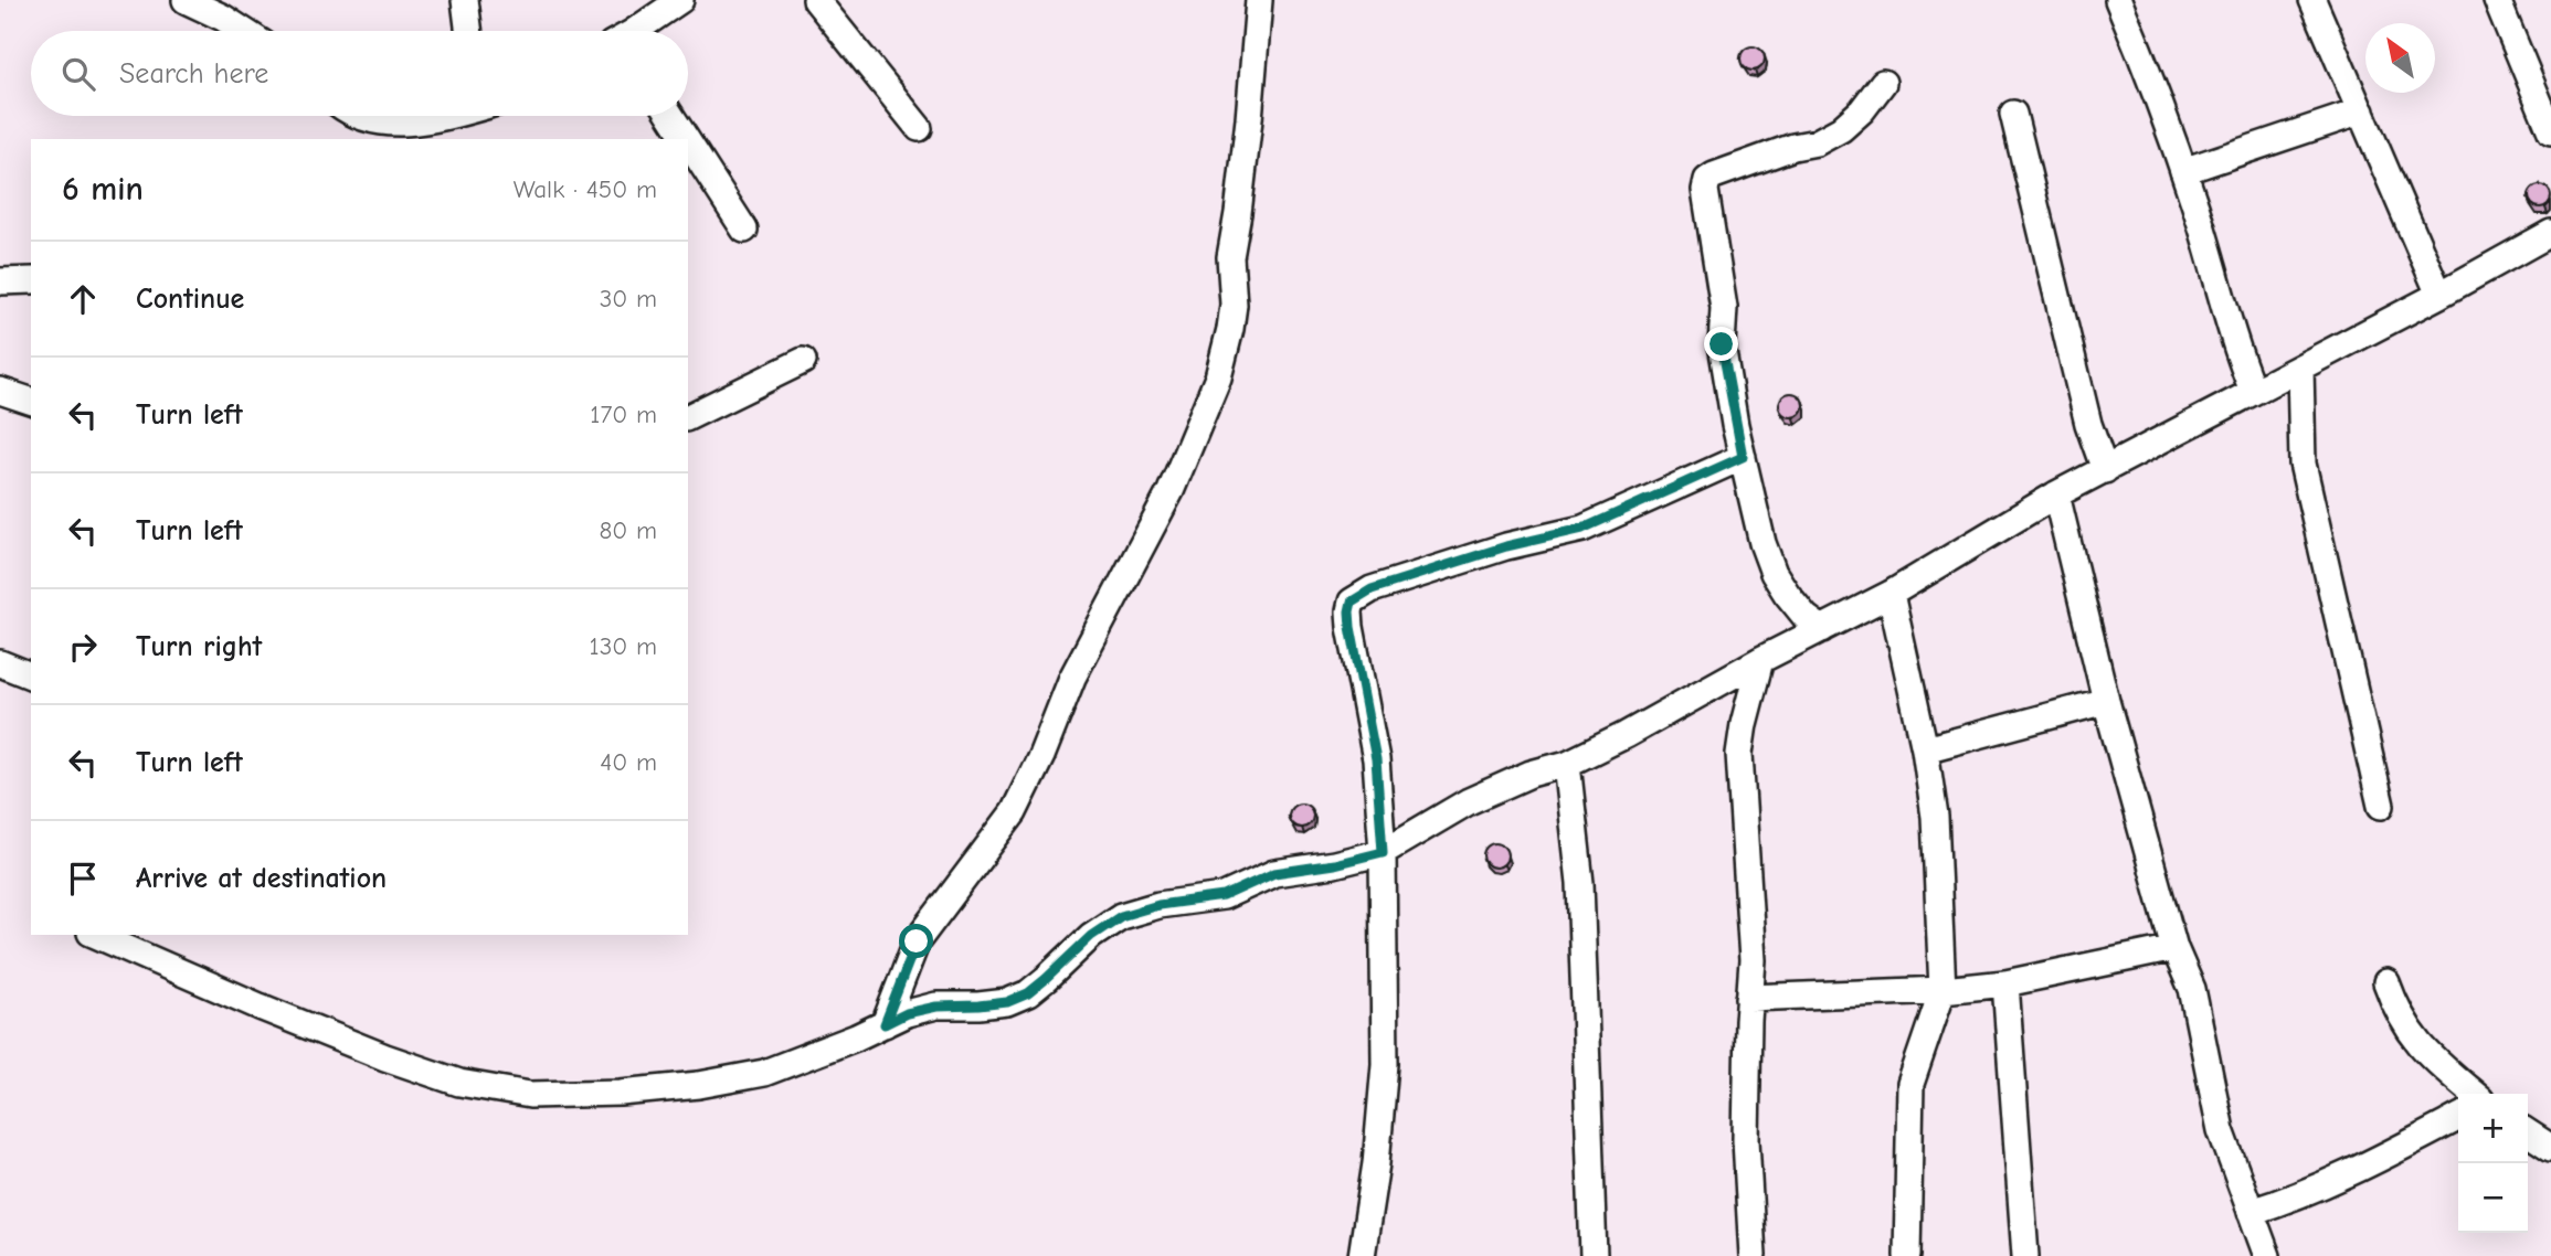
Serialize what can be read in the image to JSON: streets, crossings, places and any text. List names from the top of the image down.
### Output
{
  "north": "top left",
  "page": {
    "search": "Search here",
    "heading": ["6 min", "Walk · 450 m"],
    "list": [
      ["Continue", "30 m"],
      ["Turn left", "170 m"],
      ["Turn left", "80 m"],
      ["Turn right", "130 m"],
      ["Turn left", "40 m"],
      "Arrive at destination"
    ],
    "map_buttons": ["+", "−"]
  }
}
